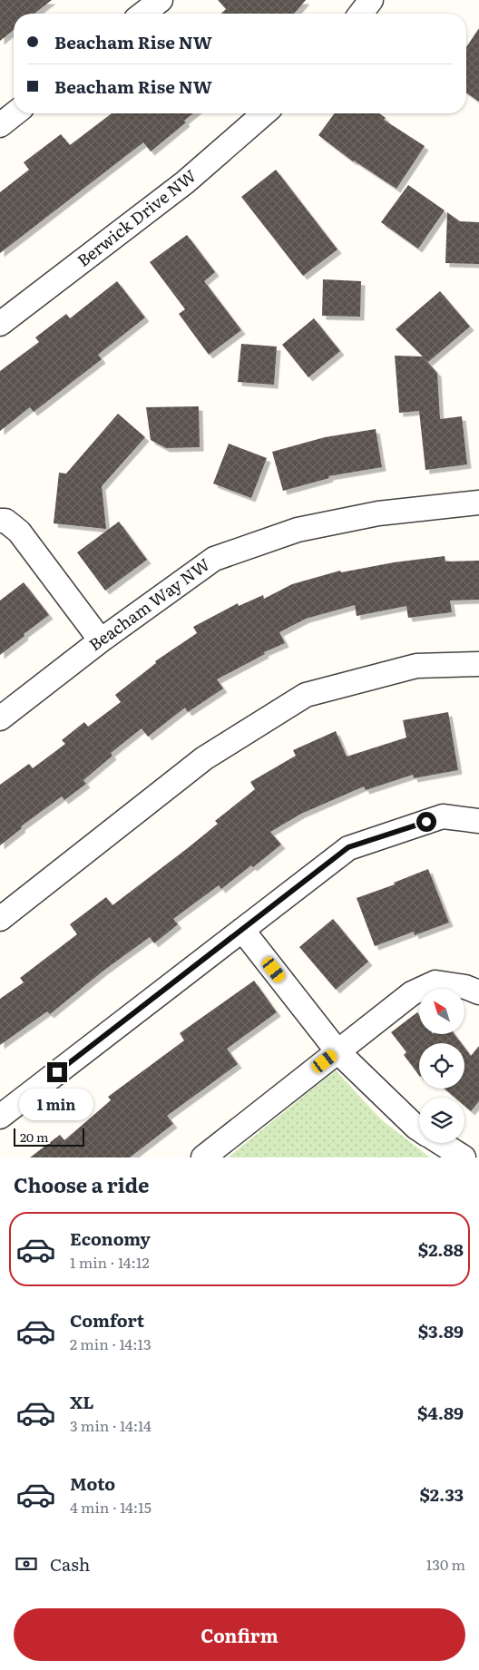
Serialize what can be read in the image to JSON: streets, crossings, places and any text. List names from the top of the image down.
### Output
{
  "streets": {
    "street": ["Berwick Drive NW", "Beacham Way NW"]
  },
  "scale_bar": "20 m",
  "north": "top left",
  "page": {
    "banner": ["Beacham Rise NW", "Beacham Rise NW"],
    "bubble": "1 min",
    "scale": "20 m",
    "heading": "Choose a ride",
    "list": [
      {
        "name": "Economy",
        "note": "1 min · 14:12",
        "value": "$2.88"
      },
      {
        "name": "Comfort",
        "note": "2 min · 14:13",
        "value": "$3.89"
      },
      {
        "name": "XL",
        "note": "3 min · 14:14",
        "value": "$4.89"
      },
      {
        "name": "Moto",
        "note": "4 min · 14:15",
        "value": "$2.33"
      }
    ],
    "pay": ["Cash", "130 m"],
    "buttons": "Confirm"
  }
}
